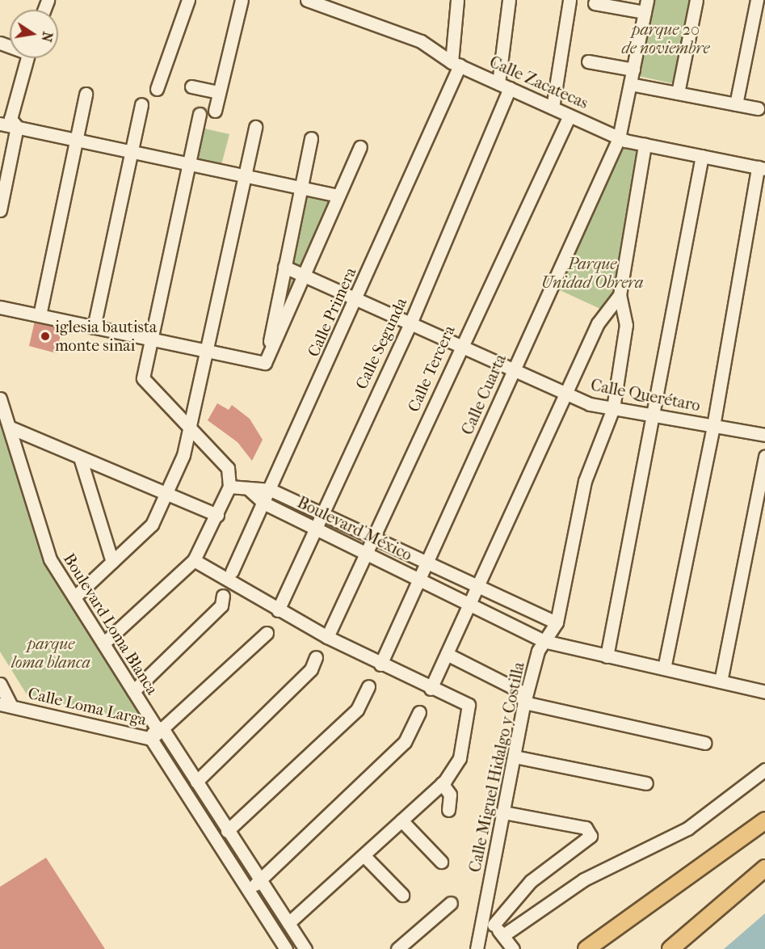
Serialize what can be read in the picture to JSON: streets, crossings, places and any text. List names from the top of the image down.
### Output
{
  "streets": {
    "street": [
      "Calle Zacatecas",
      "Calle Primera",
      "Calle Segunda",
      "Calle Tercera",
      "Calle Cuarta",
      "Calle Querétaro",
      "Boulevard México",
      "Boulevard Loma Blanca",
      "Calle Loma Larga",
      "Calle Miguel Hidalgo y Costilla"
    ]
  },
  "crossings": [
    ["Calle Zacatecas", "Calle Primera"],
    ["Calle Zacatecas", "Calle Segunda"],
    ["Calle Zacatecas", "Calle Tercera"],
    ["Calle Zacatecas", "Calle Cuarta"],
    ["Calle Zacatecas", "Calle Miguel Hidalgo y Costilla"],
    ["Calle Primera", "Calle Querétaro"],
    ["Calle Primera", "Boulevard México"],
    ["Calle Segunda", "Calle Querétaro"],
    ["Calle Segunda", "Boulevard México"],
    ["Calle Tercera", "Calle Querétaro"],
    ["Calle Tercera", "Boulevard México"],
    ["Calle Cuarta", "Calle Querétaro"],
    ["Calle Cuarta", "Boulevard México"],
    ["Calle Querétaro", "Calle Miguel Hidalgo y Costilla"],
    ["Boulevard México", "Calle Miguel Hidalgo y Costilla"],
    ["Boulevard Loma Blanca", "Calle Loma Larga"]
  ],
  "parks": ["parque 20 de noviembre", "Parque Unidad Obrera", "parque loma blanca"],
  "places": ["iglesia bautista monte sinai"],
  "north": "right"
}
